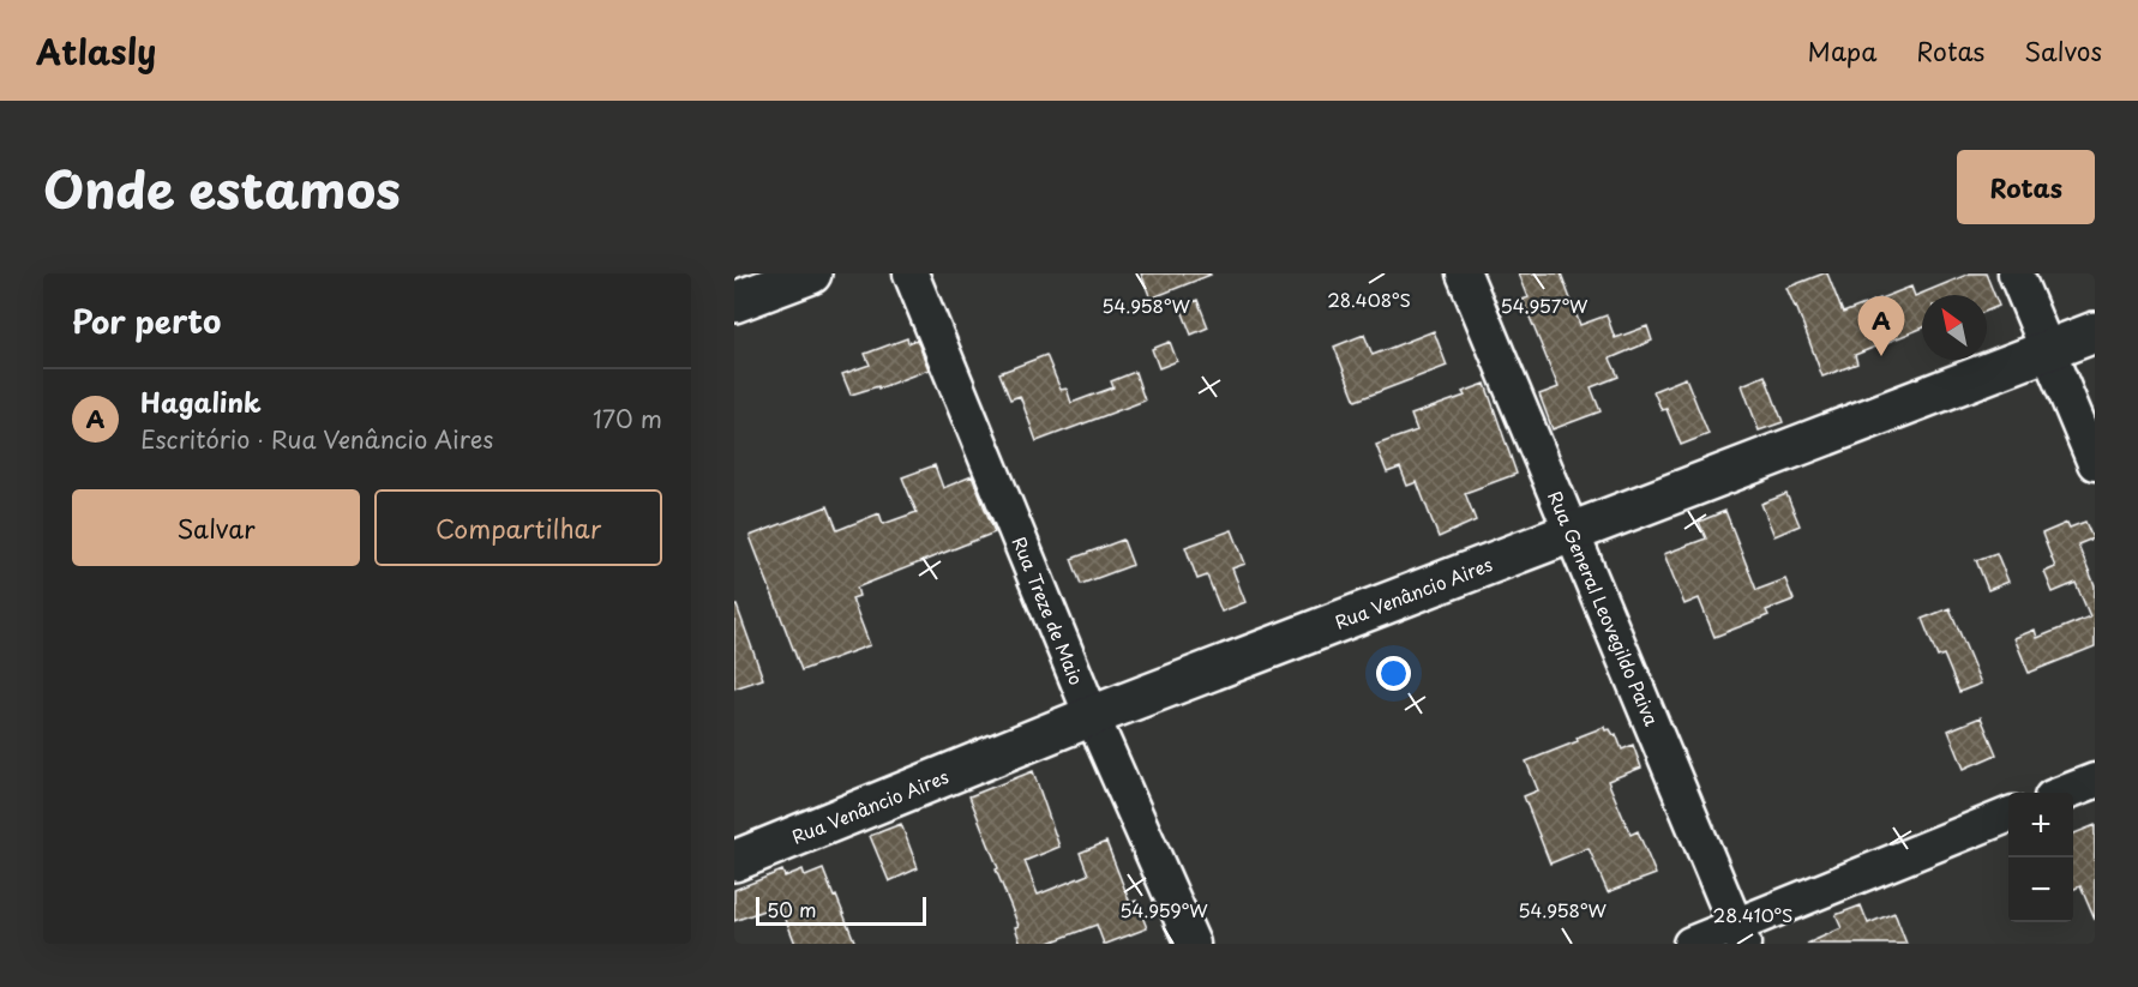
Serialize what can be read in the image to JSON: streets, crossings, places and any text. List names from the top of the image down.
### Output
{
  "streets": {
    "main road": ["Rua Venâncio Aires"],
    "street": ["Rua General Leovegildo Paiva", "Rua Treze de Maio"]
  },
  "crossings": [
    ["Rua Venâncio Aires", "Rua General Leovegildo Paiva"],
    ["Rua Venâncio Aires", "Rua Treze de Maio"]
  ],
  "scale_bar": "50 m",
  "north": "top left",
  "page": {
    "header": "Atlasly",
    "nav": ["Mapa", "Rotas", "Salvos"],
    "title": "Onde estamos",
    "buttons": [
      "Rotas",
      ["Salvar", "Compartilhar"]
    ],
    "heading": "Por perto",
    "pins": "A",
    "list": [
      {
        "mark": "A",
        "name": "Hagalink",
        "note": "Escritório · Rua Venâncio Aires",
        "value": "170 m"
      }
    ],
    "map_buttons": ["+", "−"],
    "scale": "50 m"
  },
  "coordinates": [
    "28.408°S",
    "54.958°W",
    "54.957°W",
    "54.959°W",
    "28.410°S"
  ]
}
